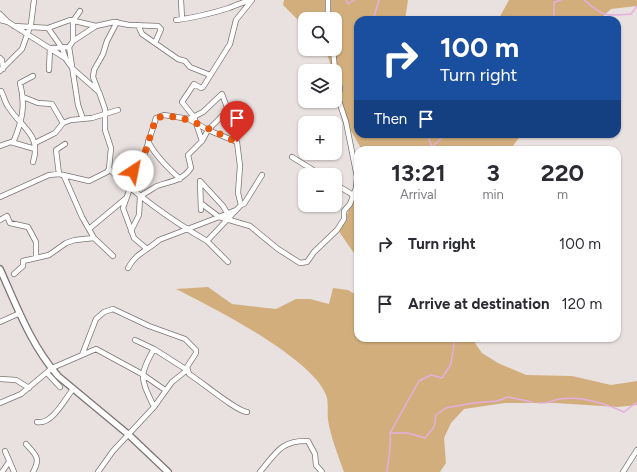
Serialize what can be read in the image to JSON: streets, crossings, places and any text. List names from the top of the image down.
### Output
{
  "page": {
    "map_buttons": ["+", "−"],
    "turn": ["100 m", "Turn right"],
    "then": "Then",
    "eta": [
      "13:21",
      "Arrival",
      "3",
      "min",
      "220",
      "m"
    ],
    "list": [
      {
        "name": "Turn right",
        "value": "100 m"
      },
      {
        "name": "Arrive at destination",
        "value": "120 m"
      }
    ]
  }
}
